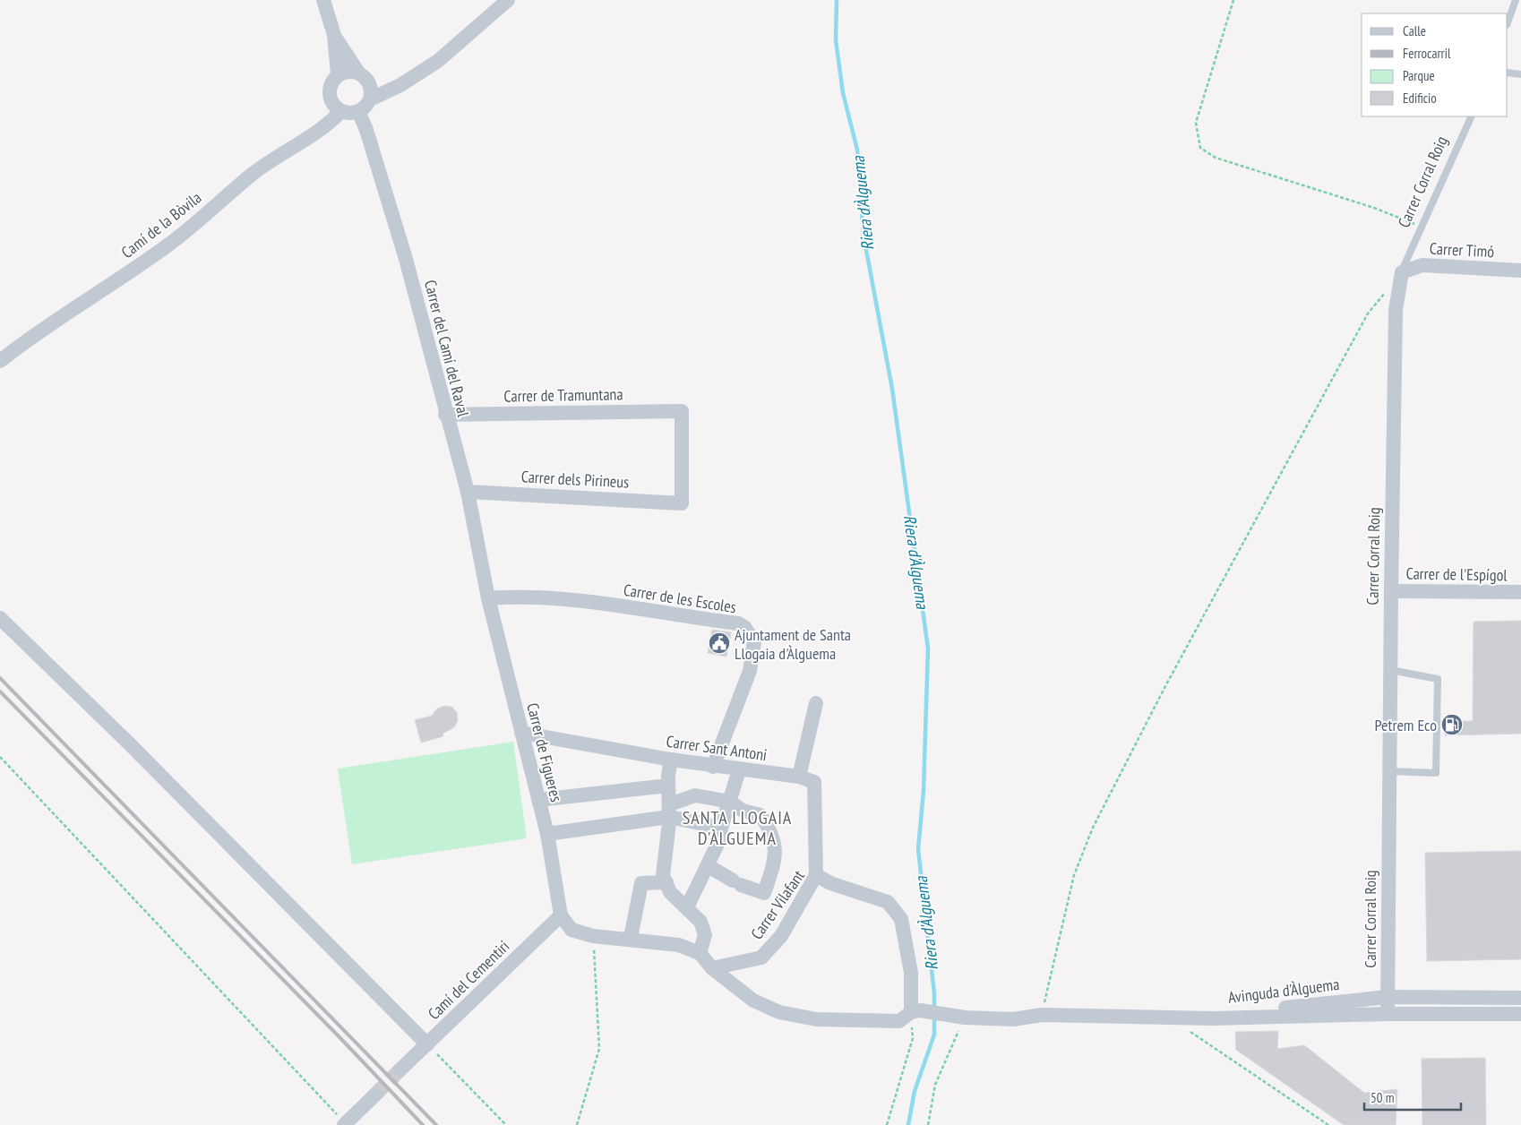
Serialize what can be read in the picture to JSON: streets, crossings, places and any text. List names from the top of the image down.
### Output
{
  "streets": {
    "street": [
      "Carrer Corral Roig",
      "Camí de la Bòvila",
      "Carrer Timó",
      "Carrer del Camí del Raval",
      "Carrer de Tramuntana",
      "Carrer dels Pirineus",
      "Carrer de l'Espígol",
      "Carrer de les Escoles",
      "Carrer Sant Antoni",
      "Carrer de Figueres",
      "Carrer Vilafant",
      "Camí del Cementiri",
      "Avinguda d'Àlguema"
    ]
  },
  "crossings": [
    ["Carrer Corral Roig", "Carrer Timó"],
    ["Carrer Corral Roig", "Carrer de l'Espígol"],
    ["Carrer Corral Roig", "Avinguda d'Àlguema"],
    ["Camí de la Bòvila", "Carrer del Camí del Raval"],
    ["Carrer del Camí del Raval", "Carrer de Tramuntana"],
    ["Carrer del Camí del Raval", "Carrer dels Pirineus"],
    ["Carrer del Camí del Raval", "Carrer de les Escoles"],
    ["Carrer del Camí del Raval", "Carrer de Figueres"],
    ["Carrer de Tramuntana", "Carrer dels Pirineus"],
    ["Carrer de les Escoles", "Carrer Sant Antoni"],
    ["Carrer de les Escoles", "Carrer de Figueres"],
    ["Carrer Sant Antoni", "Carrer de Figueres"],
    ["Carrer Sant Antoni", "Carrer Vilafant"],
    ["Carrer de Figueres", "Camí del Cementiri"],
    ["Carrer Vilafant", "Avinguda d'Àlguema"]
  ],
  "districts": ["SANTA LLOGAIA D'ÀLGUEMA"],
  "water": ["Riera d'Àlguema"],
  "places": {
    "public building": ["Ajuntament de Santa Llogaia d'Àlguema"],
    "fuel station": ["Petrem Eco"]
  },
  "legend": [
    "Calle",
    "Ferrocarril",
    "Parque",
    "Edificio"
  ],
  "scale_bar": "50 m"
}
